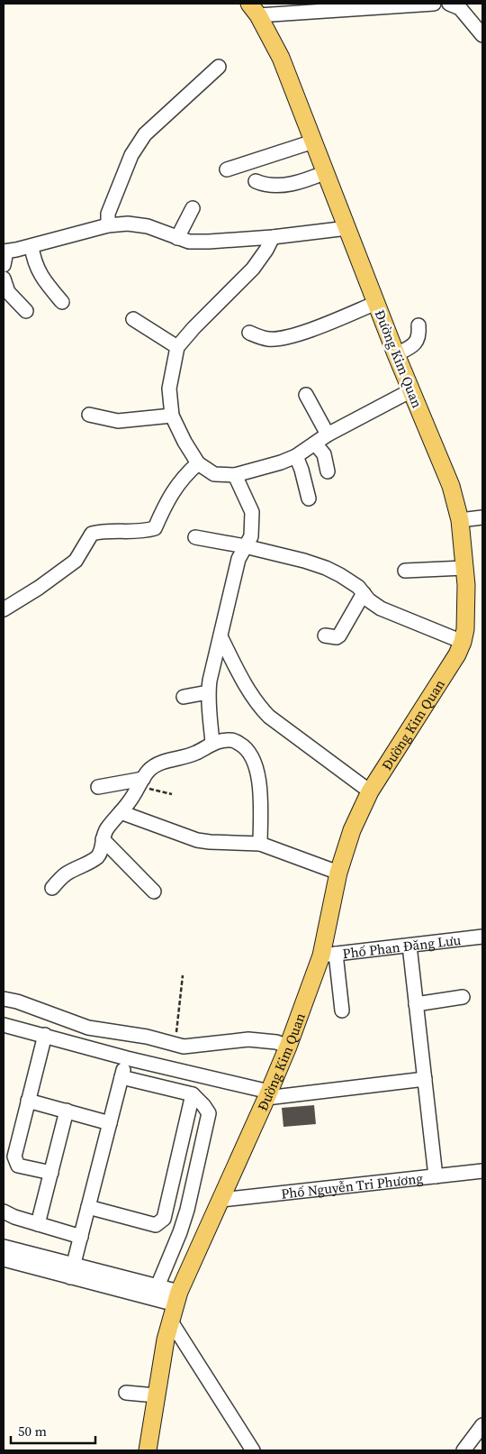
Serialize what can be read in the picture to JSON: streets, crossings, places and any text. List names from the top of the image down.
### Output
{
  "streets": {
    "main road": ["Đường Kim Quan"],
    "street": ["Phố Phan Đăng Lưu", "Phố Nguyễn Tri Phương"]
  },
  "crossings": [
    ["Đường Kim Quan", "Phố Phan Đăng Lưu"],
    ["Đường Kim Quan", "Phố Nguyễn Tri Phương"]
  ],
  "scale_bar": "50 m"
}
